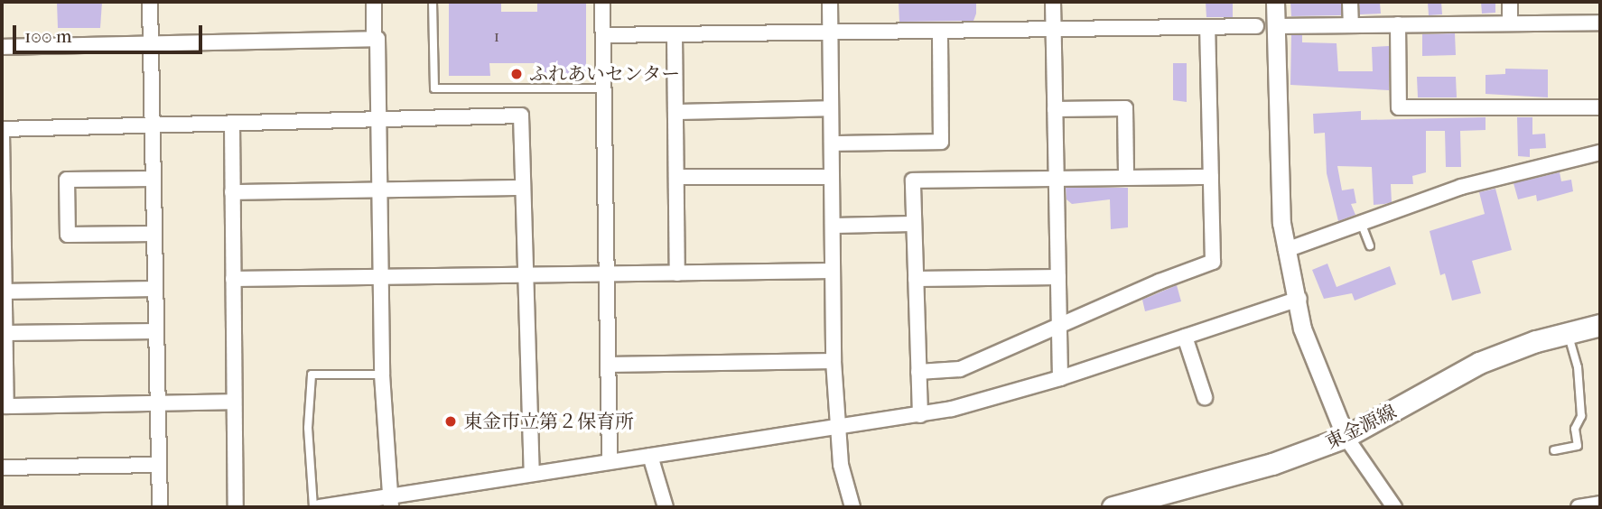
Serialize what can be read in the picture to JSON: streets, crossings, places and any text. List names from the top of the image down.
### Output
{
  "streets": {
    "main road": ["東金源線"]
  },
  "places": ["ふれあいセンター", "東金市立第２保育所"],
  "house_numbers": ["1"],
  "scale_bar": "100 m"
}
